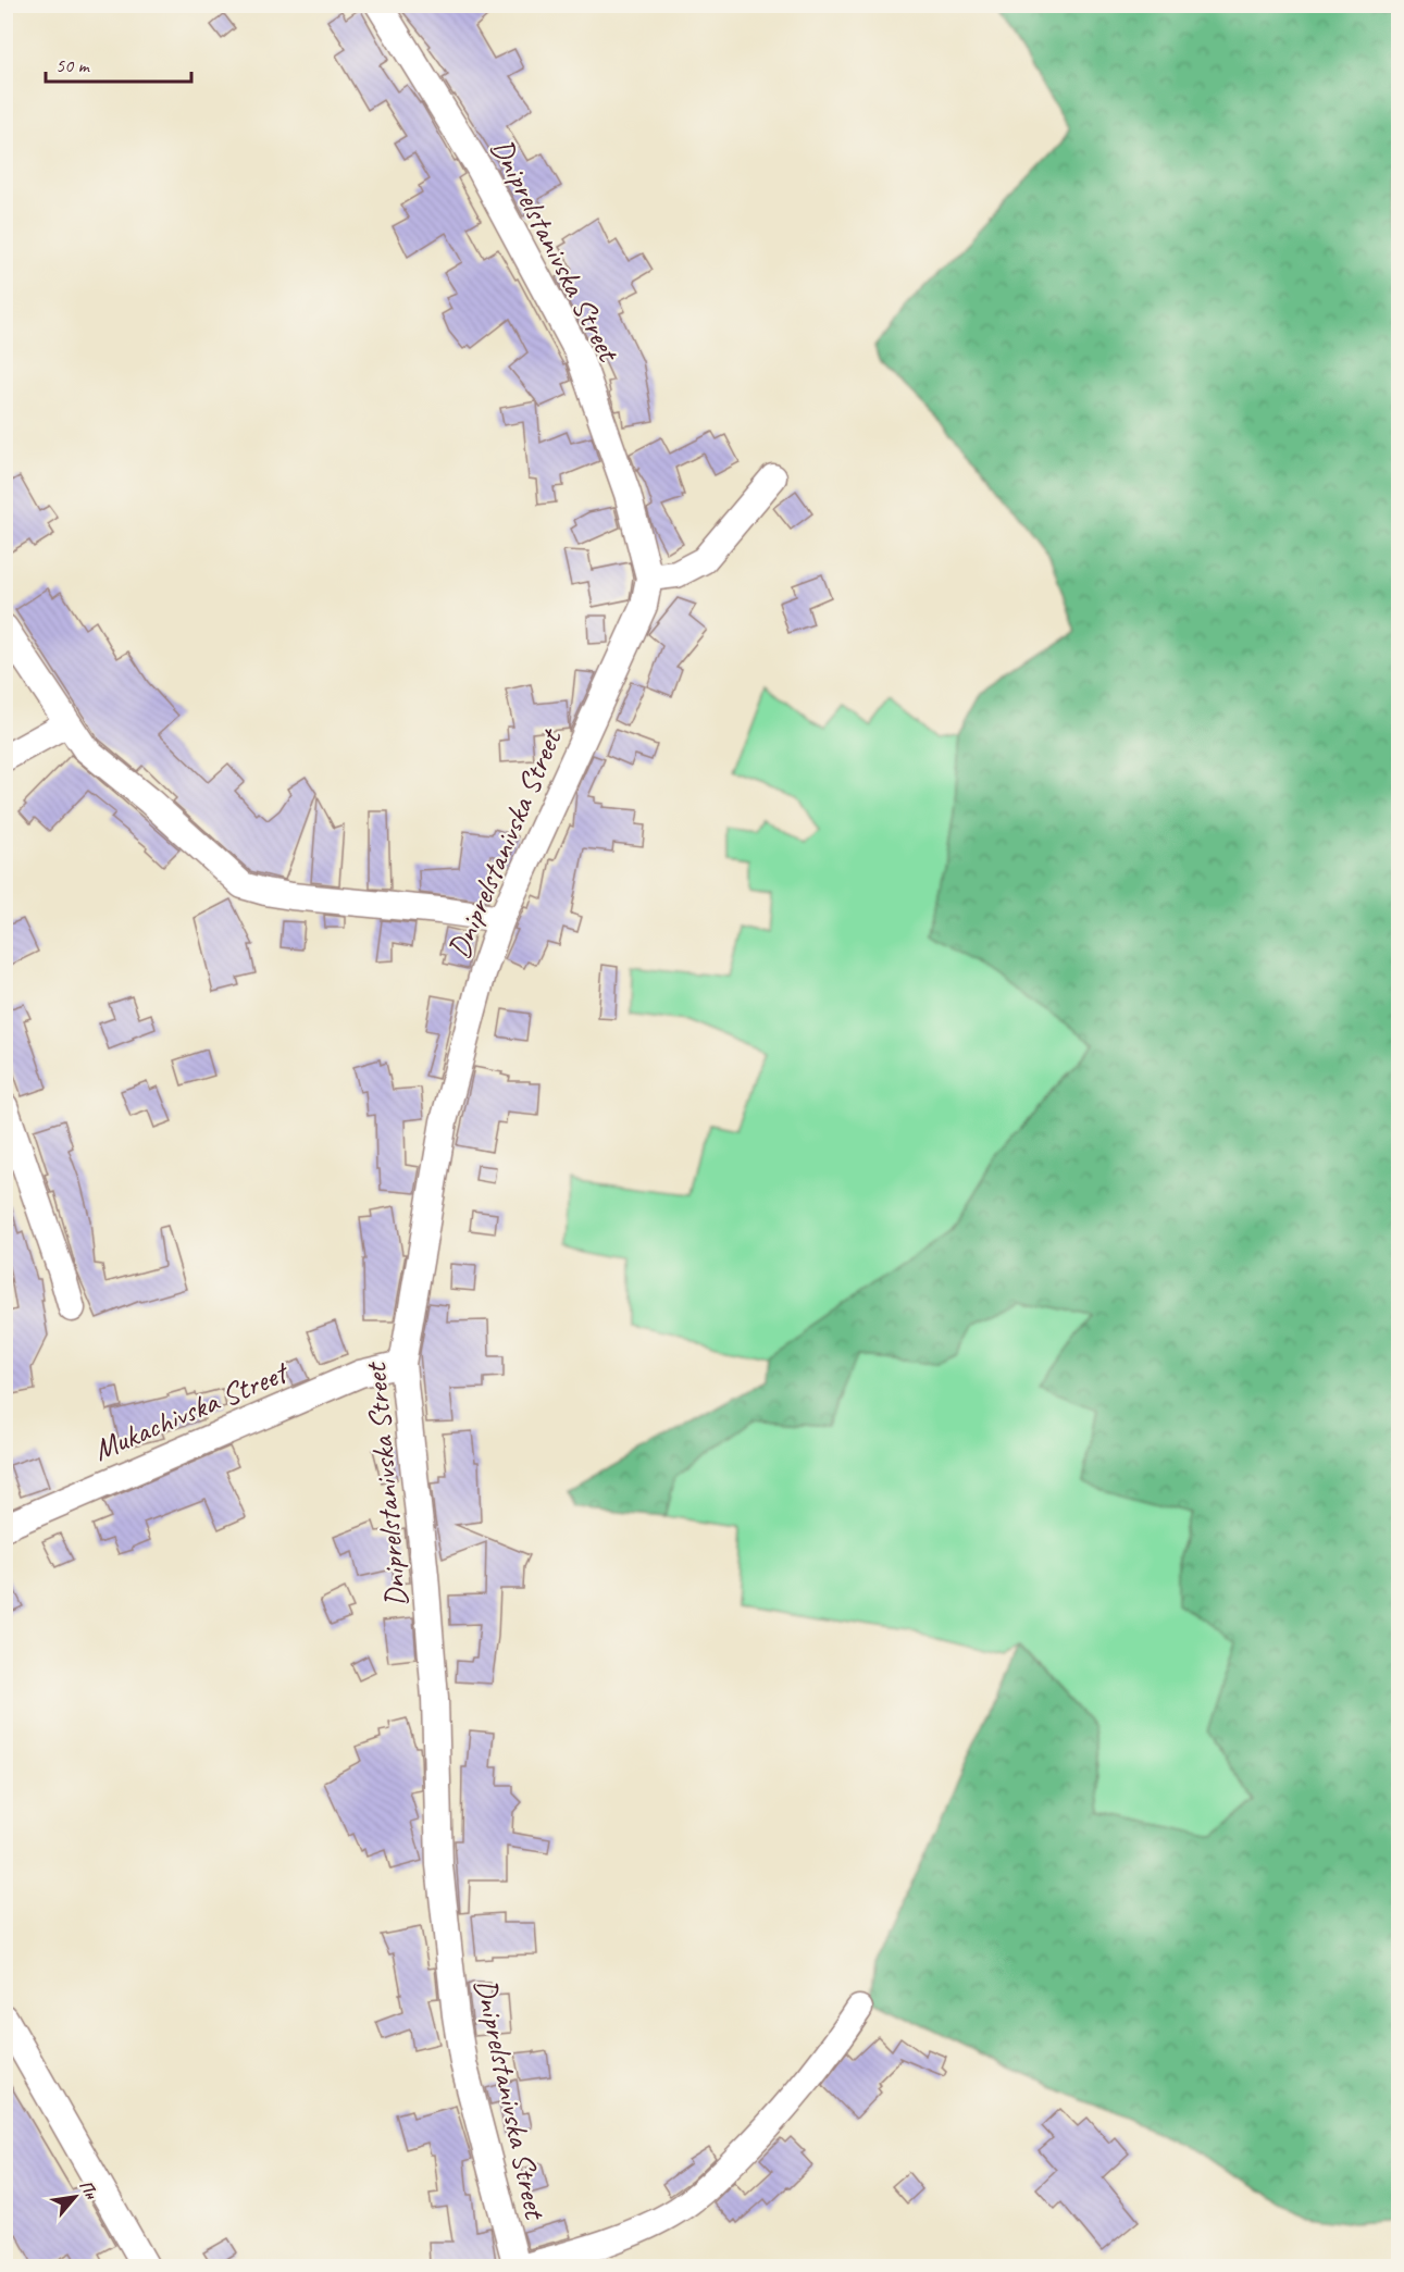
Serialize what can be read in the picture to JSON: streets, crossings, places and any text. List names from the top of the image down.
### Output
{
  "streets": {
    "street": ["Dniprelstanivska Street", "Mukachivska Street"]
  },
  "crossings": [
    ["Dniprelstanivska Street", "Mukachivska Street"]
  ],
  "scale_bar": "50 m",
  "north": "top right"
}
